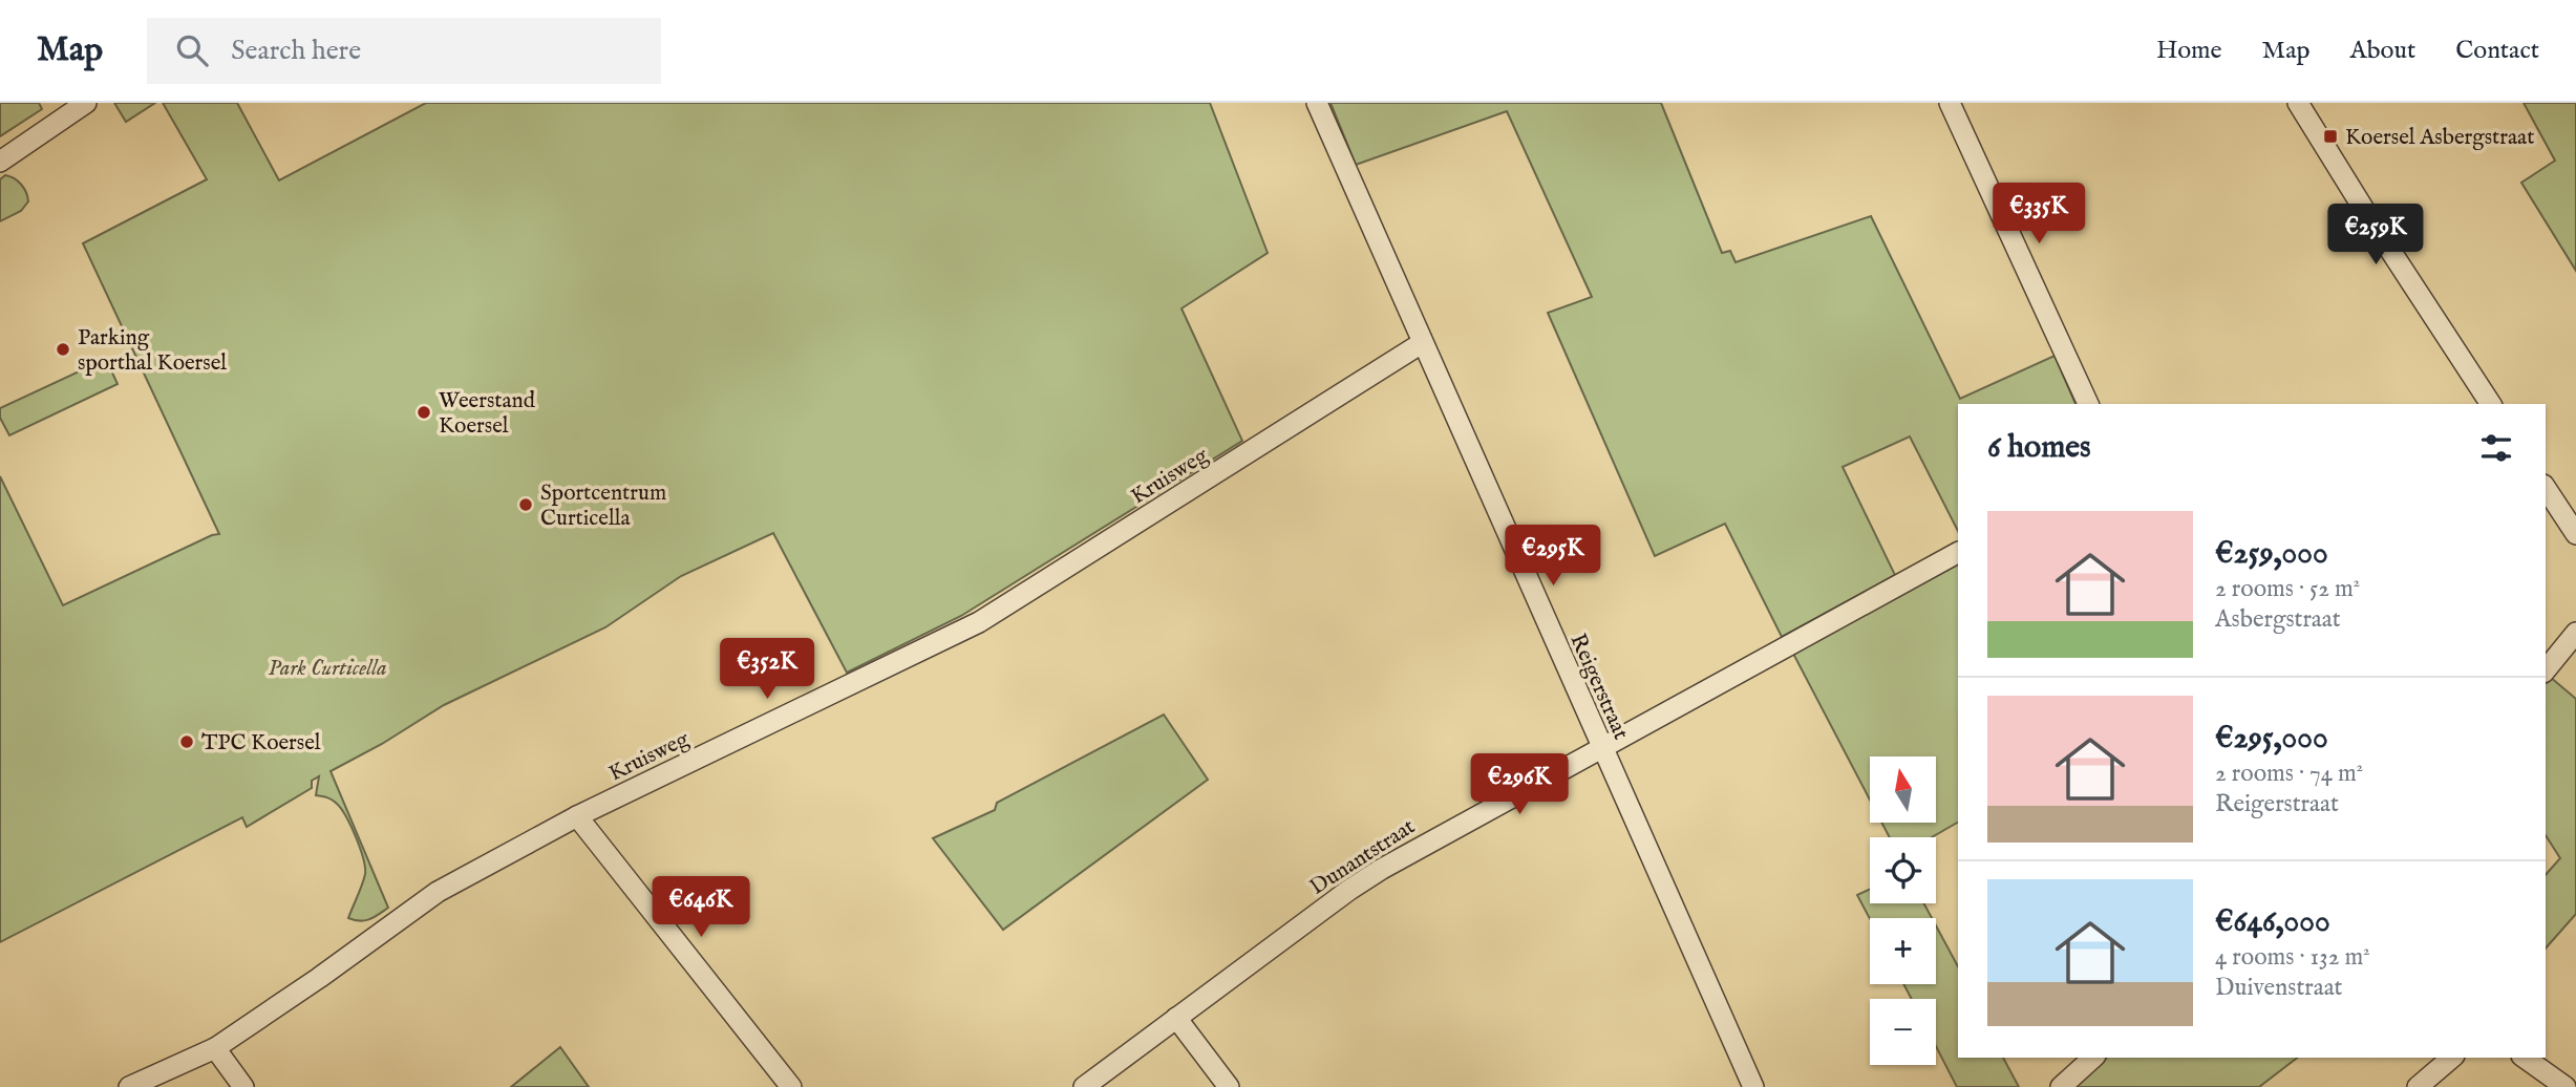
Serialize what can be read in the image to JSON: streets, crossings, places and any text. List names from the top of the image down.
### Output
{
  "streets": {
    "street": ["Kruisweg", "Reigerstraat", "Dunantstraat"]
  },
  "crossings": [
    ["Kruisweg", "Reigerstraat"],
    ["Reigerstraat", "Dunantstraat"]
  ],
  "parks": ["Park Curticella"],
  "places": {
    "transit": ["Koersel Asbergstraat"],
    "other": [
      "Parking sporthal Koersel",
      "Weerstand Koersel",
      "Sportcentrum Curticella",
      "TPC Koersel"
    ]
  },
  "north": "top",
  "page": {
    "header": "Map",
    "search": "Search here",
    "nav": [
      "Home",
      "Map",
      "About",
      "Contact"
    ],
    "price": [
      "€335K",
      "€259K",
      "€295K",
      "€352K",
      "€296K",
      "€646K"
    ],
    "heading": "6 homes",
    "list": [
      {
        "name": "€259,000",
        "note": "2 rooms · 52 m² · Asbergstraat"
      },
      {
        "name": "€295,000",
        "note": "2 rooms · 74 m² · Reigerstraat"
      },
      {
        "name": "€646,000",
        "note": "4 rooms · 132 m² · Duivenstraat"
      }
    ],
    "map_buttons": ["+", "−"]
  }
}
